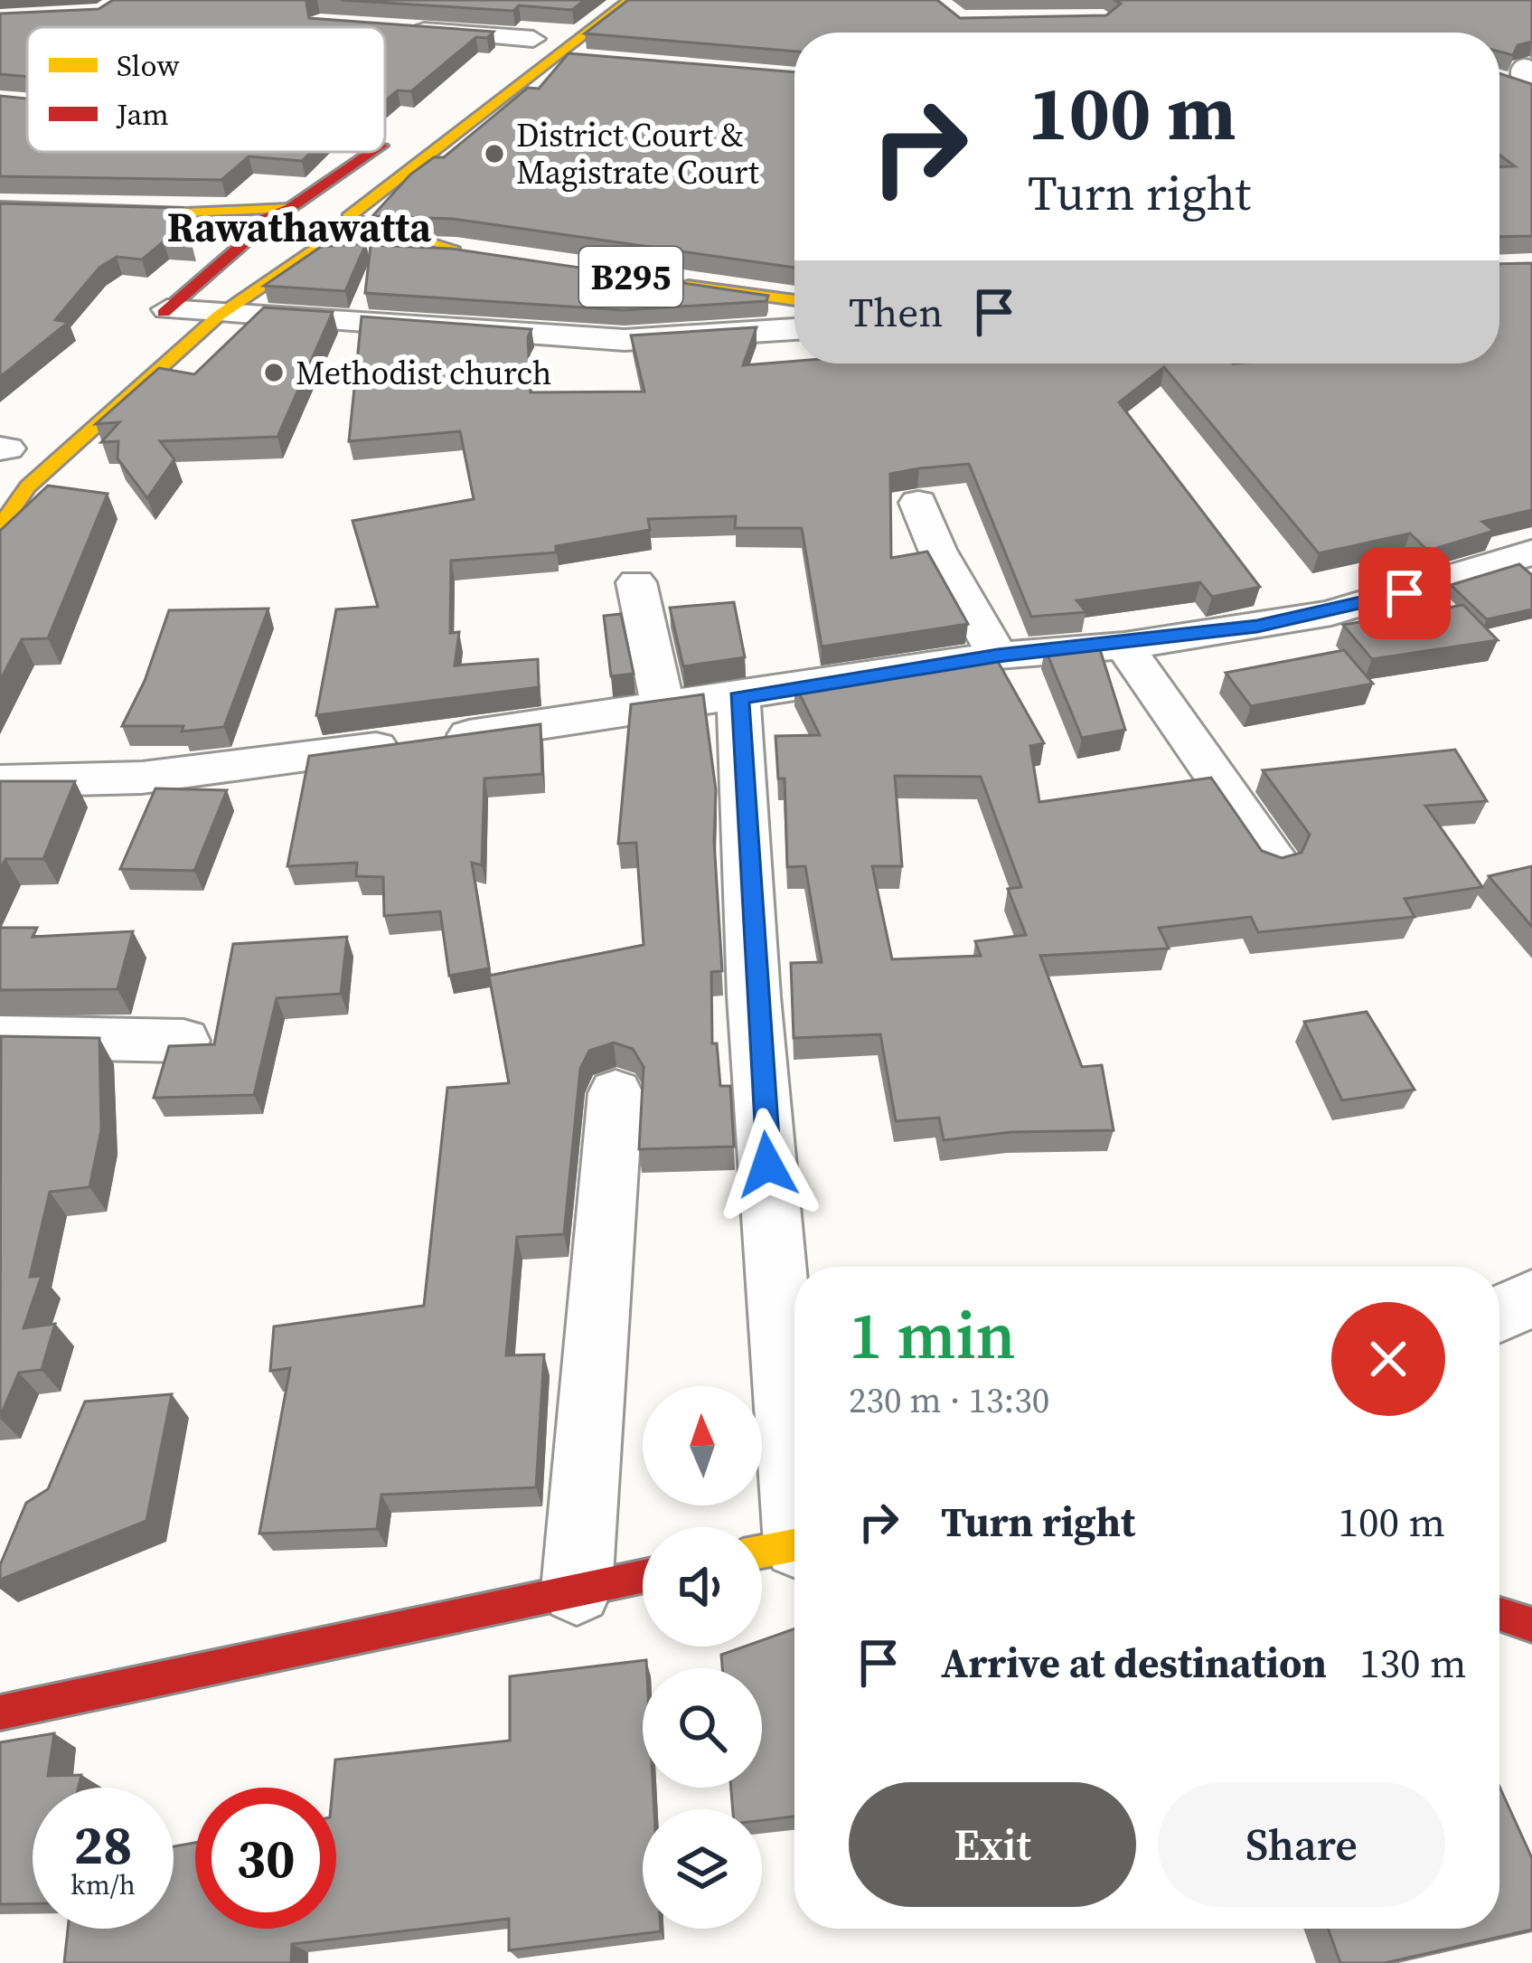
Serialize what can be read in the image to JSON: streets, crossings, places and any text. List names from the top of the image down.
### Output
{
  "streets": {
    "main road": ["B295"]
  },
  "districts": ["Rawathawatta"],
  "places": ["District Court & Magistrate Court", "Methodist church"],
  "legend": ["Slow", "Jam"],
  "north": "top",
  "page": {
    "turn": ["100 m", "Turn right"],
    "then": "Then",
    "heading": ["1 min", "230 m · 13:30"],
    "list": [
      {
        "name": "Turn right",
        "value": "100 m"
      },
      {
        "name": "Arrive at destination",
        "value": "130 m"
      }
    ],
    "buttons": ["Exit", "Share"],
    "speed": "28 km/h",
    "limit": "30"
  }
}
